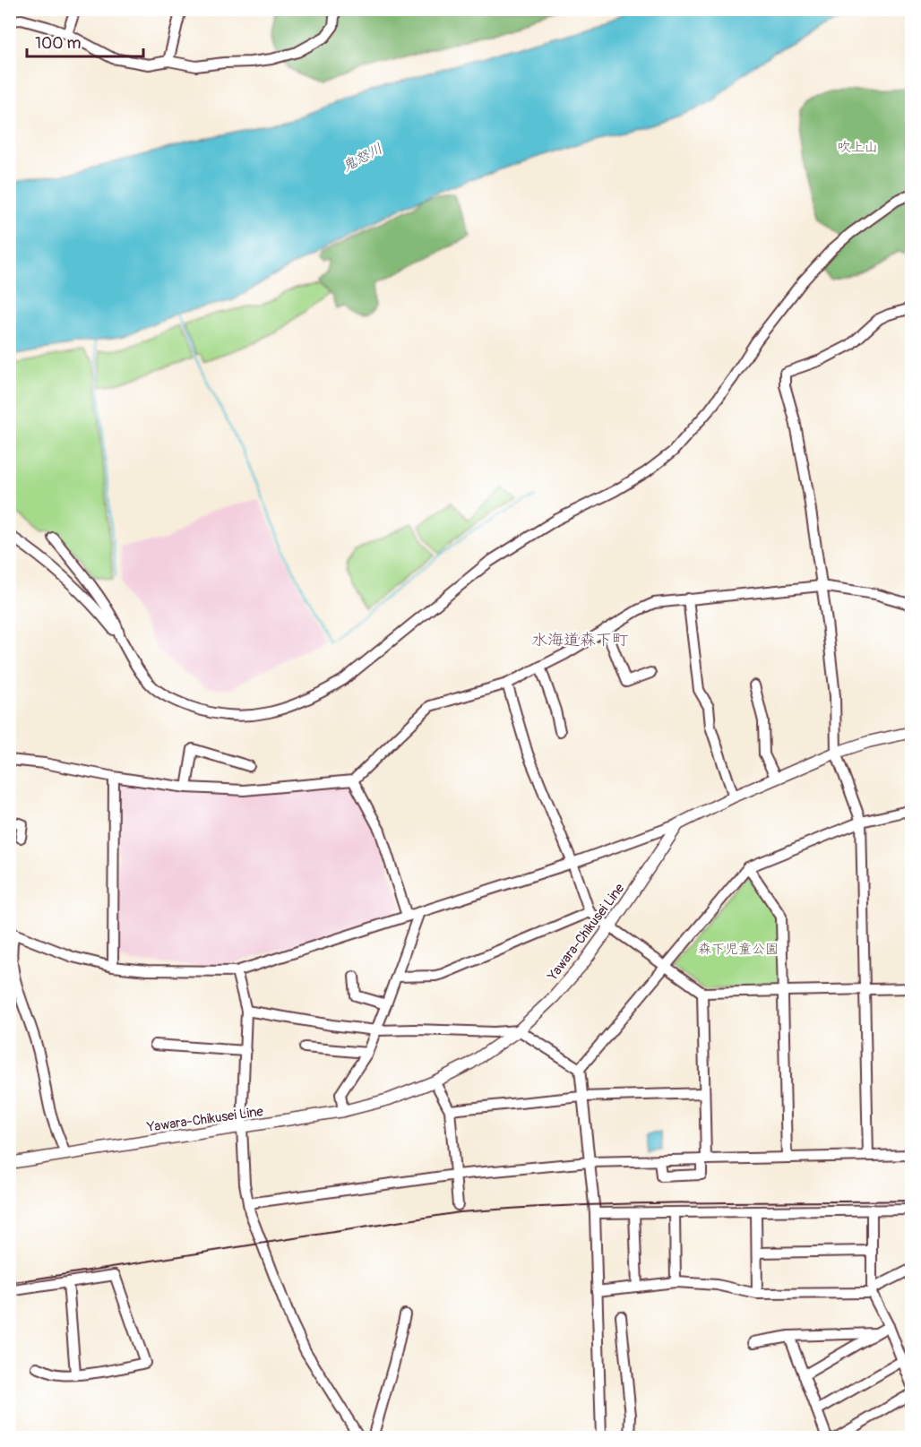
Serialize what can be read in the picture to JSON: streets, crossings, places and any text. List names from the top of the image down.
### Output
{
  "streets": {
    "main road": ["Yawara-Chikusei Line"]
  },
  "districts": ["水海道森下町"],
  "water": ["鬼怒川"],
  "parks": ["吹上山", "森下児童公園"],
  "scale_bar": "100 m"
}
